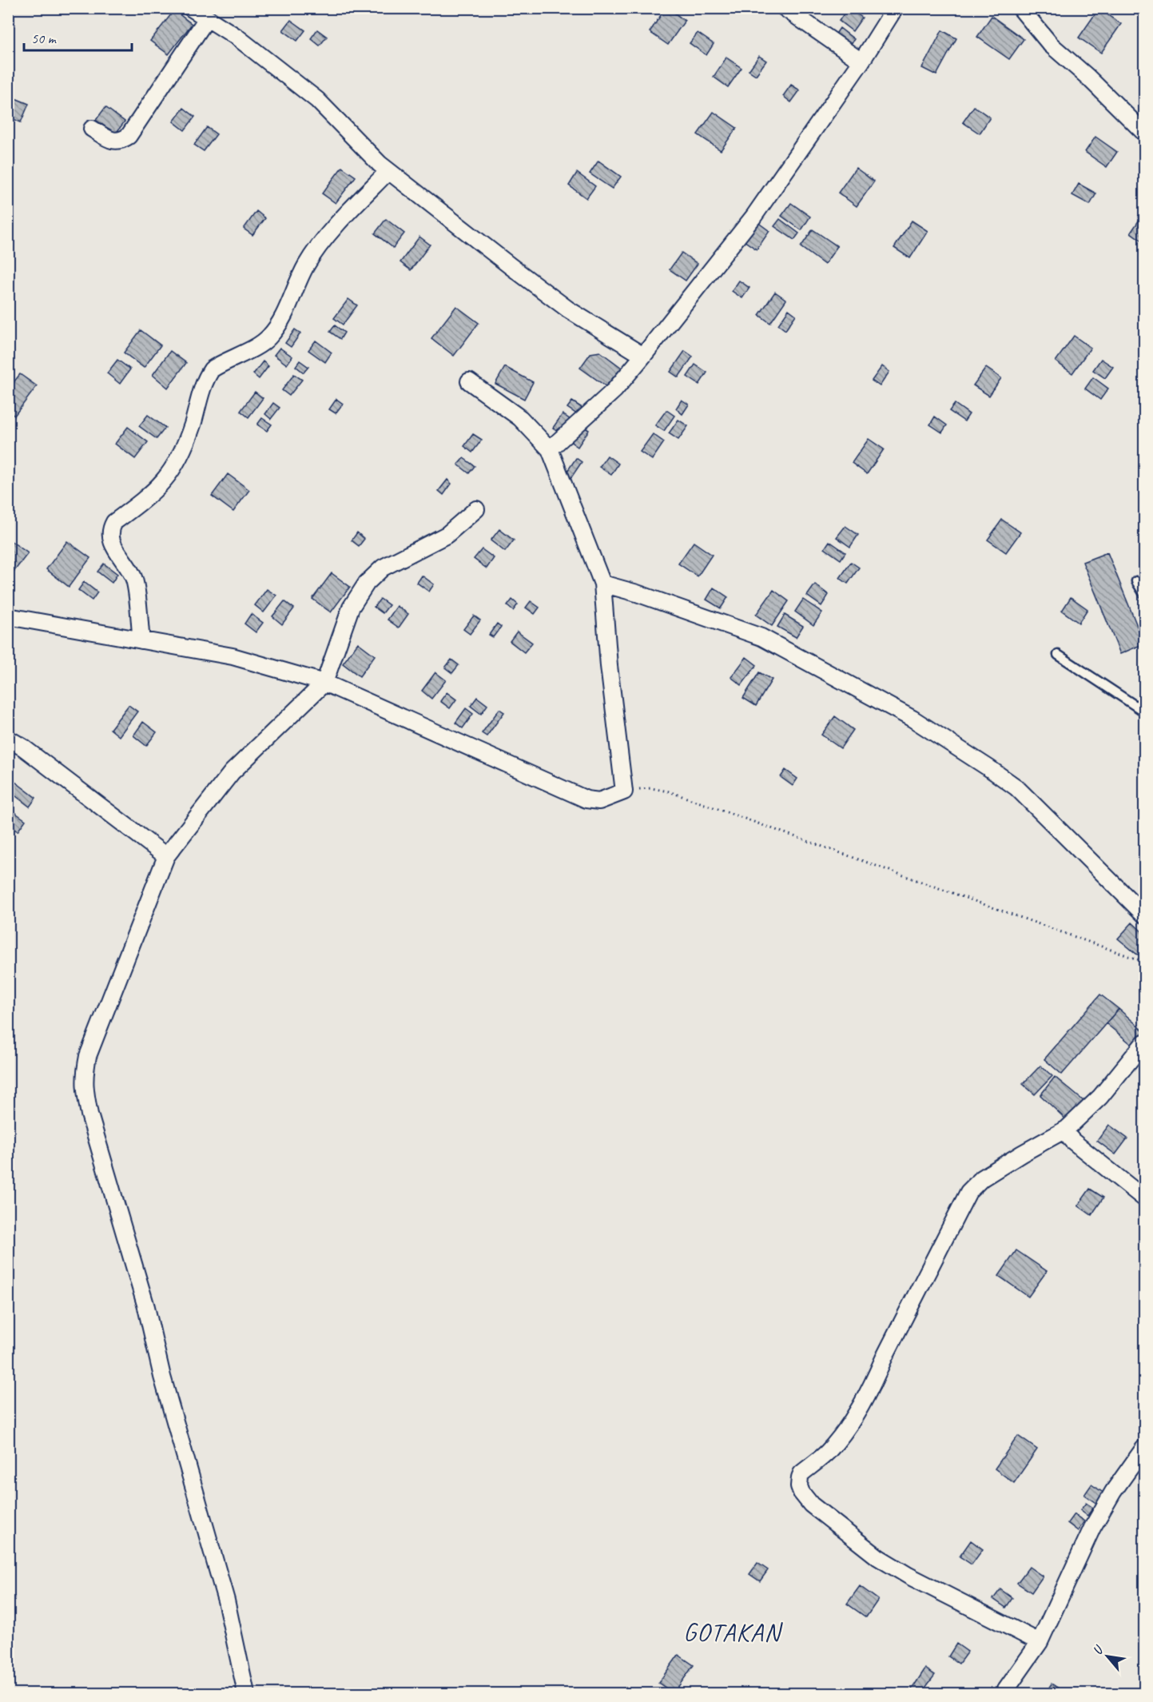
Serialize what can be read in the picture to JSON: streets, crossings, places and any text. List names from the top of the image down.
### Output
{
  "districts": ["GOTAKAN"],
  "scale_bar": "50 m",
  "north": "top left"
}
